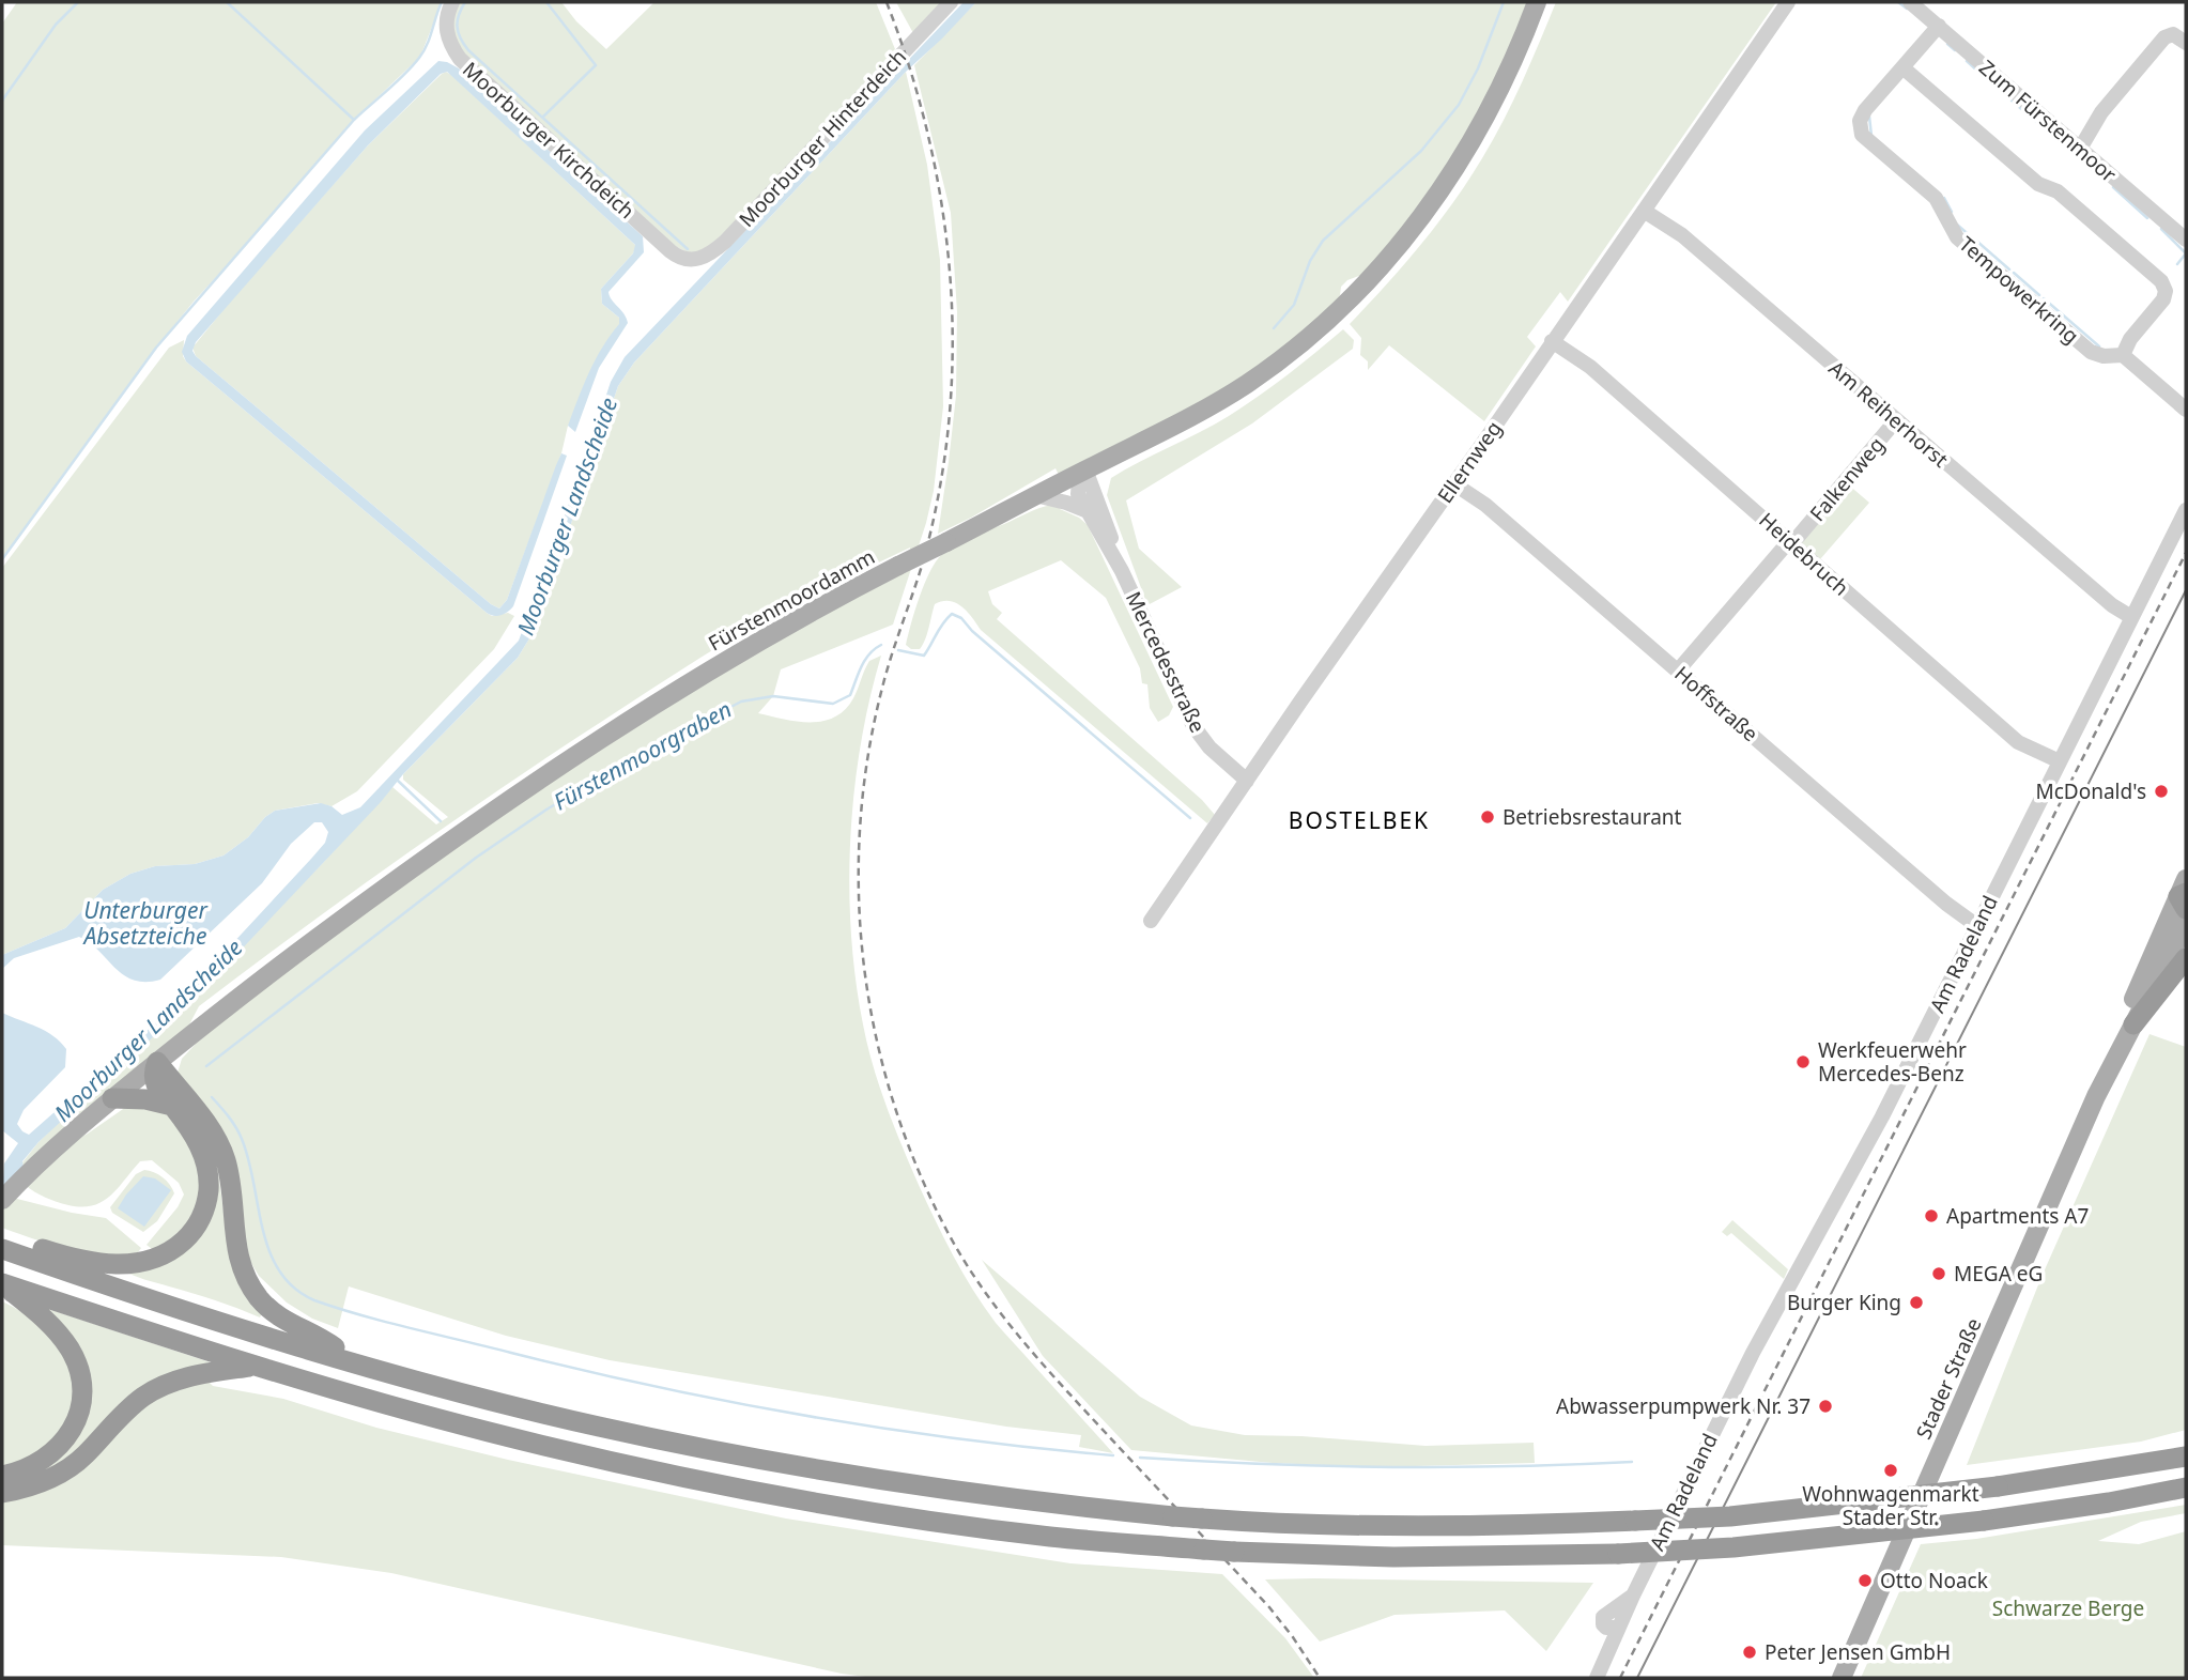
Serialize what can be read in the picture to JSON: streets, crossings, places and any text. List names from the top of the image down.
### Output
{
  "streets": {
    "main road": ["Fürstenmoordamm", "Stader Straße"],
    "street": [
      "Zum Fürstenmoor",
      "Moorburger Hinterdeich",
      "Moorburger Kirchdeich",
      "Tempowerkring",
      "Am Reiherhorst",
      "Ellernweg",
      "Falkenweg",
      "Heidebruch",
      "Mercedesstraße",
      "Hoffstraße",
      "Am Radeland"
    ]
  },
  "crossings": [
    ["Zum Fürstenmoor", "Tempowerkring"],
    ["Moorburger Hinterdeich", "Moorburger Kirchdeich"],
    ["Am Reiherhorst", "Ellernweg"],
    ["Am Reiherhorst", "Falkenweg"],
    ["Am Reiherhorst", "Am Radeland"],
    ["Ellernweg", "Heidebruch"],
    ["Ellernweg", "Mercedesstraße"],
    ["Ellernweg", "Hoffstraße"],
    ["Falkenweg", "Heidebruch"],
    ["Falkenweg", "Hoffstraße"],
    ["Heidebruch", "Am Radeland"],
    ["Fürstenmoordamm", "Mercedesstraße"],
    ["Hoffstraße", "Am Radeland"]
  ],
  "districts": ["BOSTELBEK"],
  "water": ["Moorburger Landscheide", "Fürstenmoorgraben", "Unterburger Absetzteiche"],
  "parks": ["Schwarze Berge"],
  "places": [
    "McDonald's",
    "Betriebsrestaurant",
    "Werkfeuerwehr Mercedes-Benz",
    "Apartments A7",
    "MEGA eG",
    "Burger King",
    "Abwasserpumpwerk Nr. 37",
    "Wohnwagenmarkt Stader Str.",
    "Otto Noack",
    "Peter Jensen GmbH"
  ]
}
